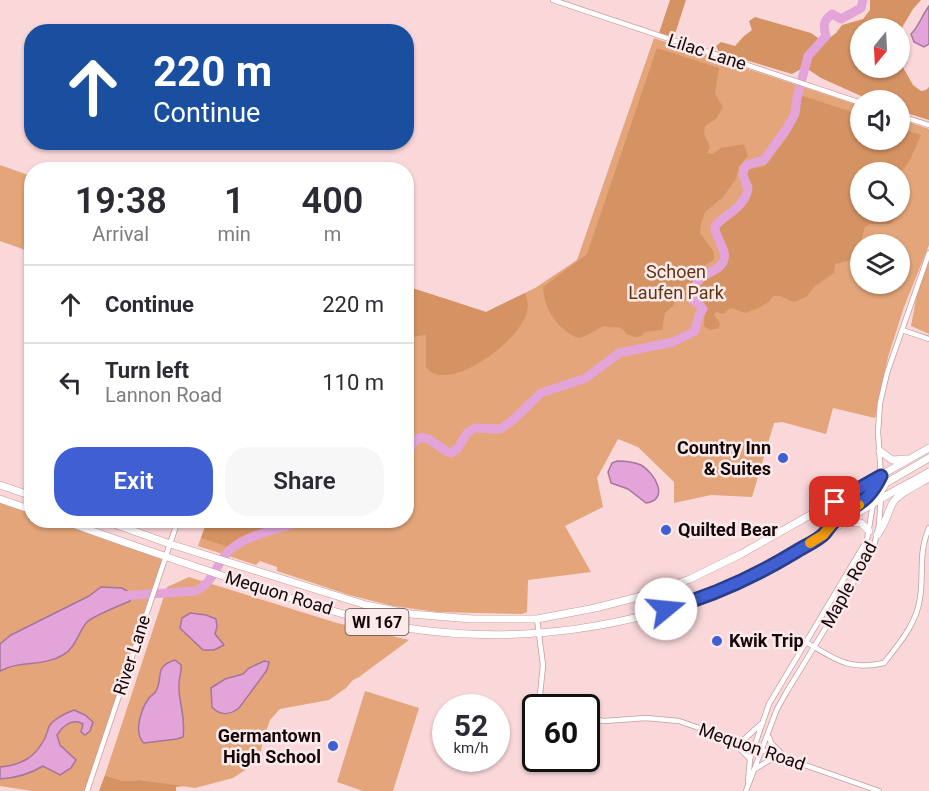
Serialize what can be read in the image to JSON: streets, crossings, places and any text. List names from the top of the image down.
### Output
{
  "streets": {
    "main road": ["Mequon Road", "WI 167"],
    "street": ["Lilac Lane", "Maple Road", "River Lane"]
  },
  "crossings": [
    ["Maple Road", "Mequon Road"],
    ["Maple Road", "WI 167"],
    ["Mequon Road", "WI 167"],
    ["Mequon Road", "River Lane"]
  ],
  "parks": ["Schoen Laufen Park"],
  "places": [
    "Country Inn & Suites",
    "Quilted Bear",
    "Kwik Trip",
    "Germantown High School"
  ],
  "north": "bottom",
  "page": {
    "turn": ["220 m", "Continue"],
    "eta": [
      "19:38",
      "Arrival",
      "1",
      "min",
      "400",
      "m"
    ],
    "list": [
      {
        "name": "Continue",
        "value": "220 m"
      },
      {
        "name": "Turn left",
        "note": "Lannon Road",
        "value": "110 m"
      }
    ],
    "buttons": ["Exit", "Share"],
    "speed": "52 km/h",
    "limit": "60"
  }
}
